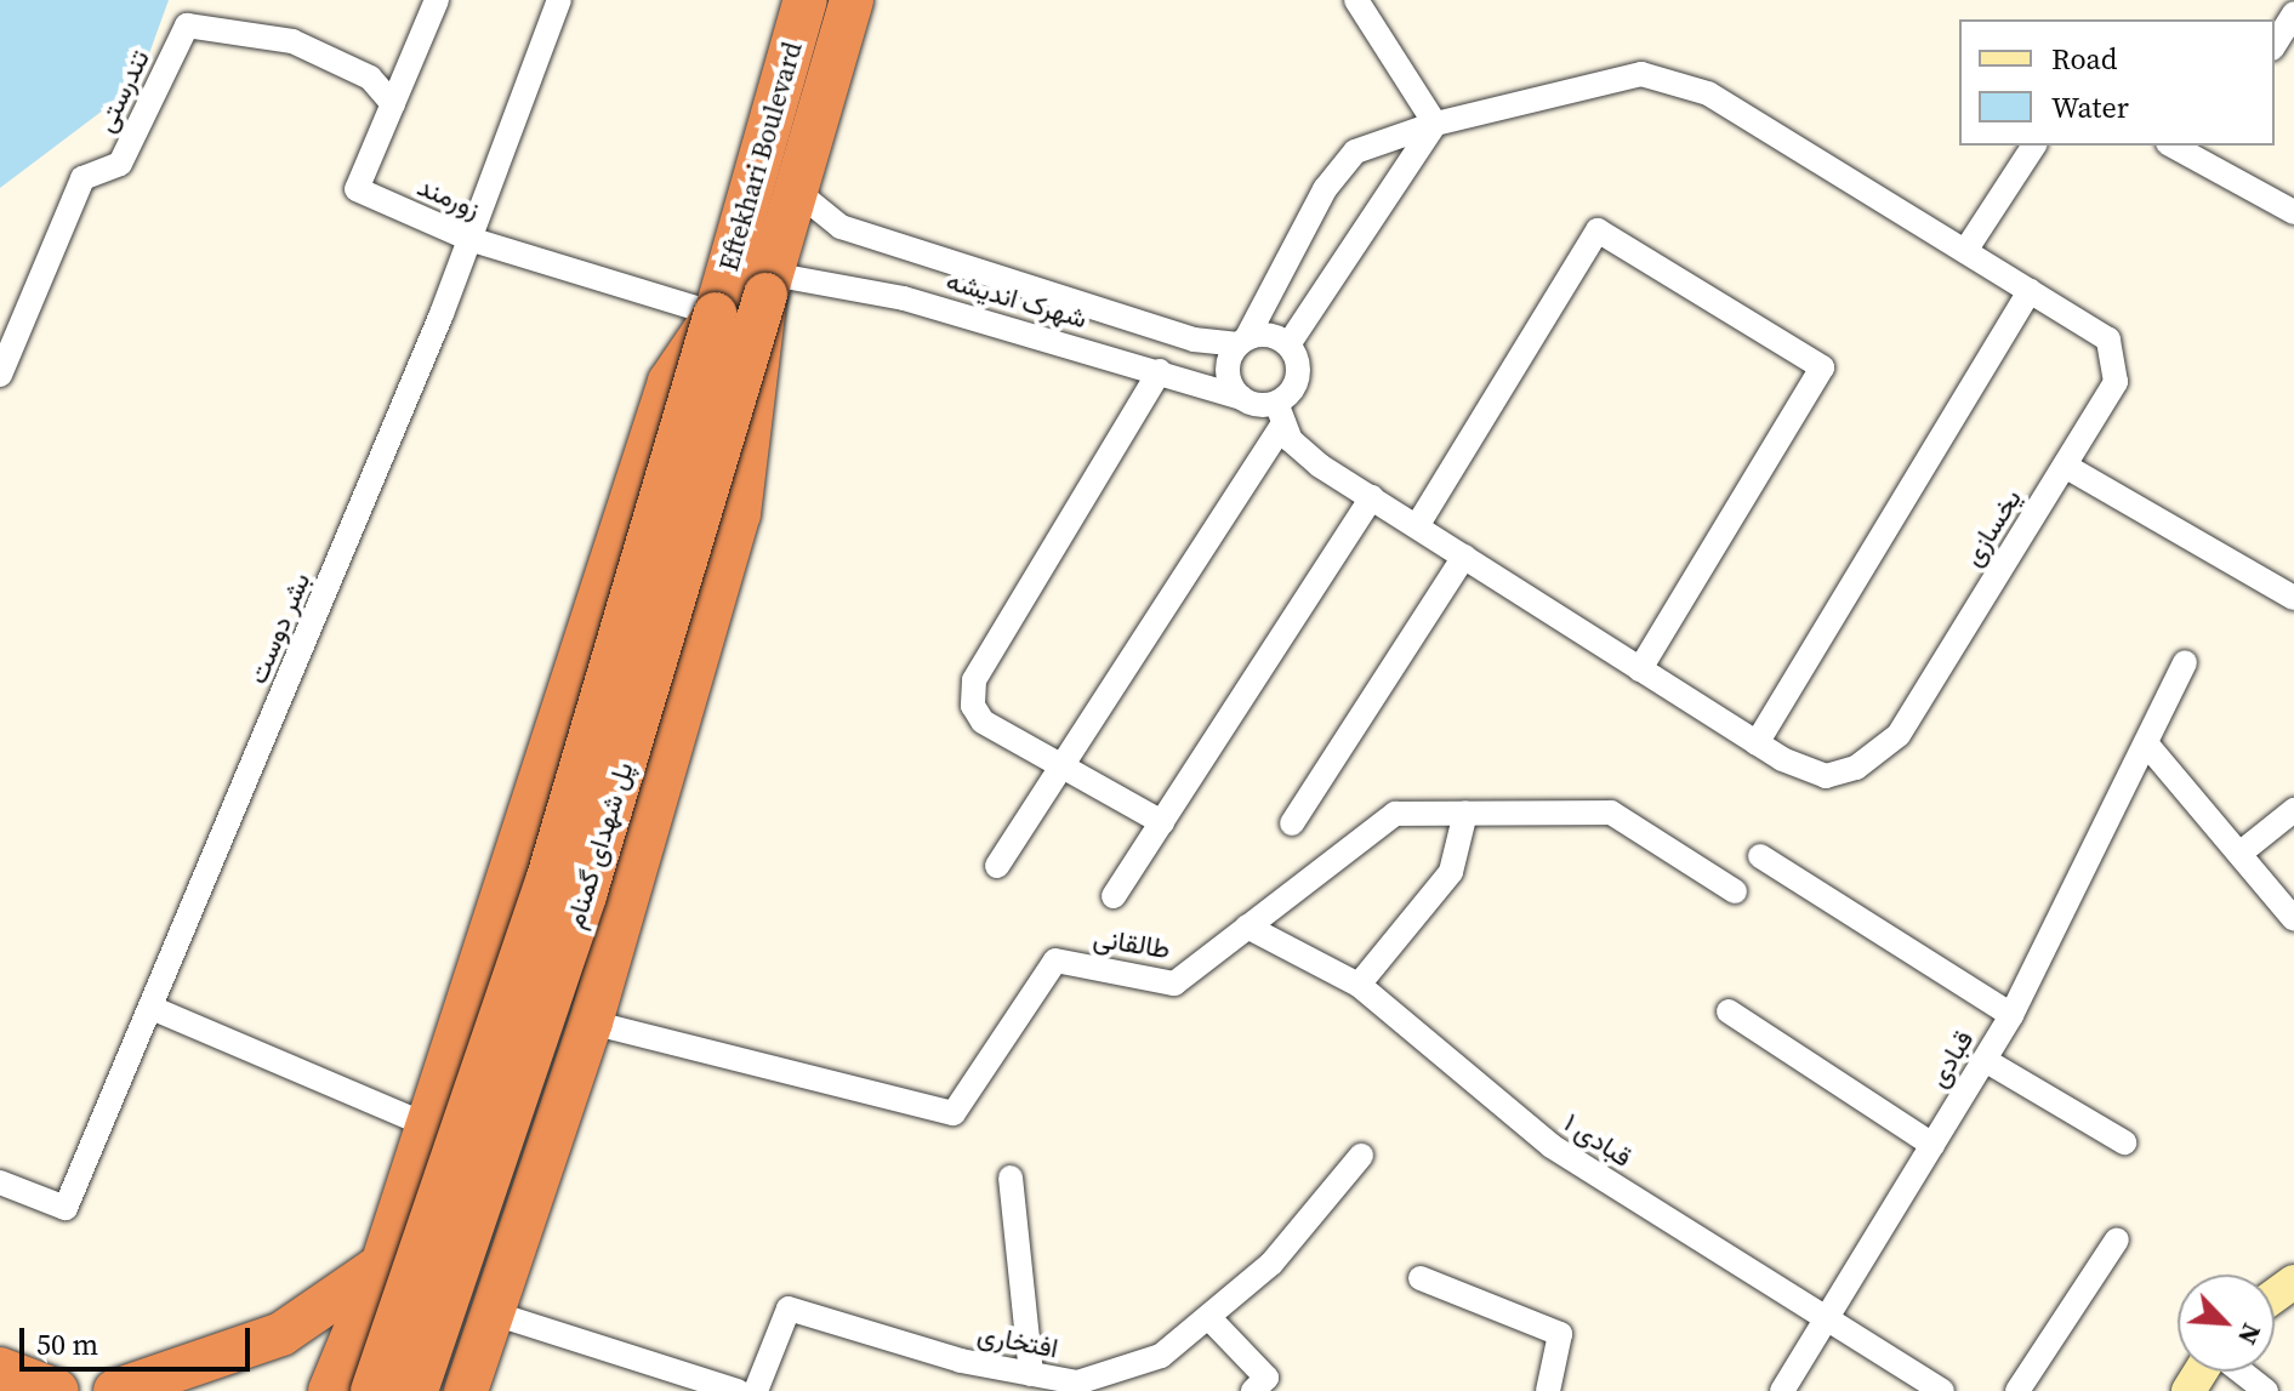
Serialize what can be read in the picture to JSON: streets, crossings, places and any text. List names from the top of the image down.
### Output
{
  "streets": {
    "highway": ["Eftekhari Boulevard", "پل شهدای گمنام"],
    "street": [
      "تندرستی",
      "زورمند",
      "شهرک اندیشه",
      "یخسازی",
      "بشر دوست",
      "طالقانی",
      "قبادی",
      "قبادی ۱",
      "افتخاری"
    ]
  },
  "crossings": [
    ["تندرستی", "زورمند"],
    ["Eftekhari Boulevard", "زورمند"],
    ["Eftekhari Boulevard", "شهرک اندیشه"],
    ["Eftekhari Boulevard", "پل شهدای گمنام"],
    ["زورمند", "بشر دوست"],
    ["زورمند", "پل شهدای گمنام"],
    ["شهرک اندیشه", "یخسازی"],
    ["شهرک اندیشه", "پل شهدای گمنام"],
    ["طالقانی", "قبادی ۱"],
    ["قبادی", "قبادی ۱"]
  ],
  "legend": ["Road", "Water"],
  "scale_bar": "50 m",
  "north": "bottom right"
}
